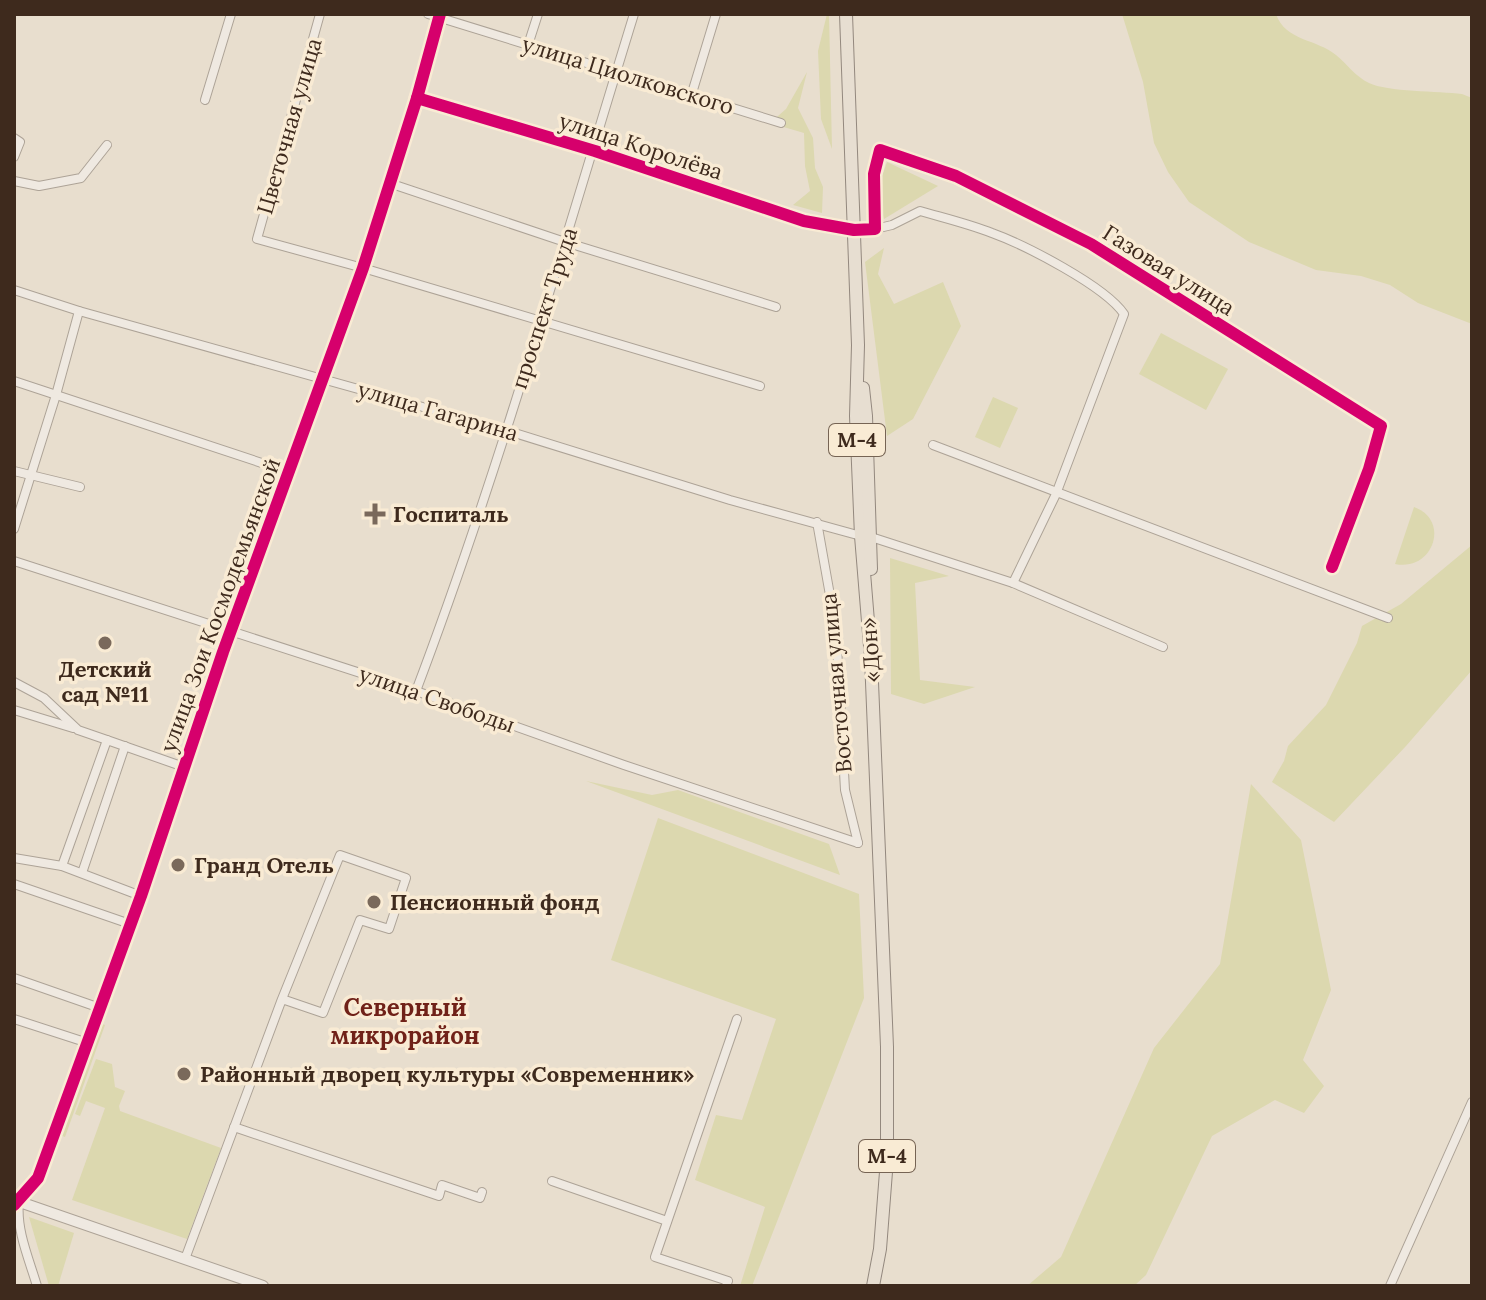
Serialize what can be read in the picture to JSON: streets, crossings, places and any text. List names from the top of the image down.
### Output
{
  "streets": {
    "main road": ["М-4", "«Дон»"],
    "street": [
      "улица Циолковского",
      "Цветочная улица",
      "улица Королёва",
      "Газовая улица",
      "проспект Труда",
      "улица Гагарина",
      "улица Зои Космодемьянской",
      "Восточная улица",
      "улица Свободы"
    ]
  },
  "crossings": [
    ["улица Циолковского", "проспект Труда"],
    ["улица Циолковского", "улица Зои Космодемьянской"],
    ["Цветочная улица", "улица Зои Космодемьянской"],
    ["улица Королёва", "проспект Труда"],
    ["улица Королёва", "улица Зои Космодемьянской"],
    ["улица Королёва", "«Дон»"],
    ["проспект Труда", "улица Гагарина"],
    ["проспект Труда", "улица Свободы"],
    ["улица Гагарина", "улица Зои Космодемьянской"],
    ["улица Гагарина", "«Дон»"],
    ["улица Гагарина", "Восточная улица"],
    ["улица Зои Космодемьянской", "улица Свободы"],
    ["Восточная улица", "улица Свободы"]
  ],
  "districts": ["Северный микрорайон"],
  "places": {
    "health": ["Госпиталь"],
    "other": [
      "Детский сад №11",
      "Гранд Отель",
      "Пенсионный фонд",
      "Районный дворец культуры «Современник»"
    ]
  }
}
